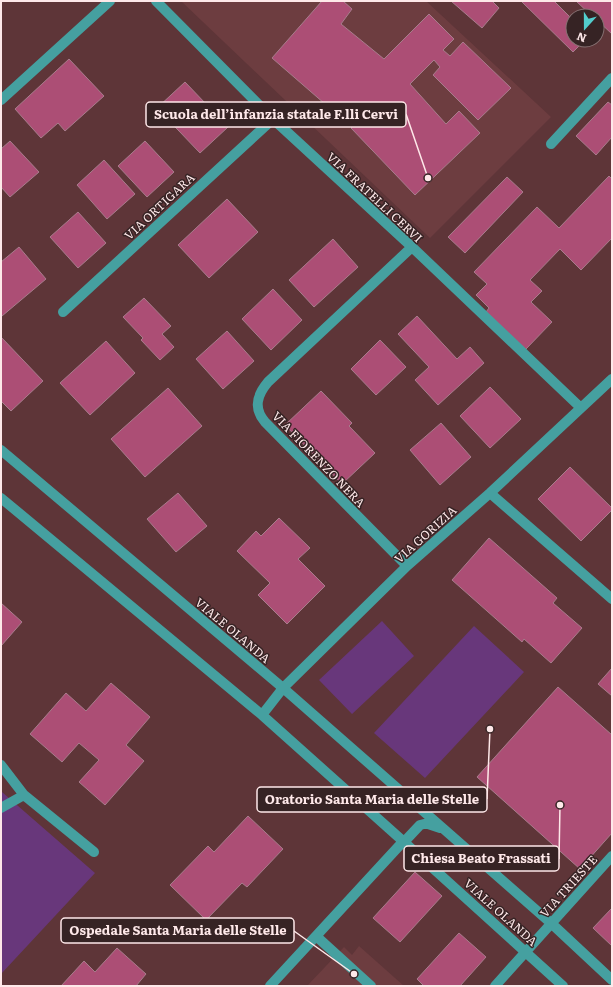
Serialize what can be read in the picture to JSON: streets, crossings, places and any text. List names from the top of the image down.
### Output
{
  "streets": {
    "street": [
      "VIA FRATELLI CERVI",
      "VIA ORTIGARA",
      "VIA FIORENZO NERA",
      "VIA GORIZIA",
      "VIALE OLANDA",
      "VIA TRIESTE"
    ]
  },
  "crossings": [
    ["VIA FRATELLI CERVI", "VIA ORTIGARA"],
    ["VIA FRATELLI CERVI", "VIA FIORENZO NERA"],
    ["VIA FRATELLI CERVI", "VIA GORIZIA"],
    ["VIA FIORENZO NERA", "VIA GORIZIA"],
    ["VIA GORIZIA", "VIALE OLANDA"],
    ["VIALE OLANDA", "VIA TRIESTE"]
  ],
  "places": [
    "Scuola dell’infanzia statale F.lli Cervi",
    "Oratorio Santa Maria delle Stelle",
    "Chiesa Beato Frassati",
    "Ospedale Santa Maria delle Stelle"
  ],
  "north": "bottom"
}
